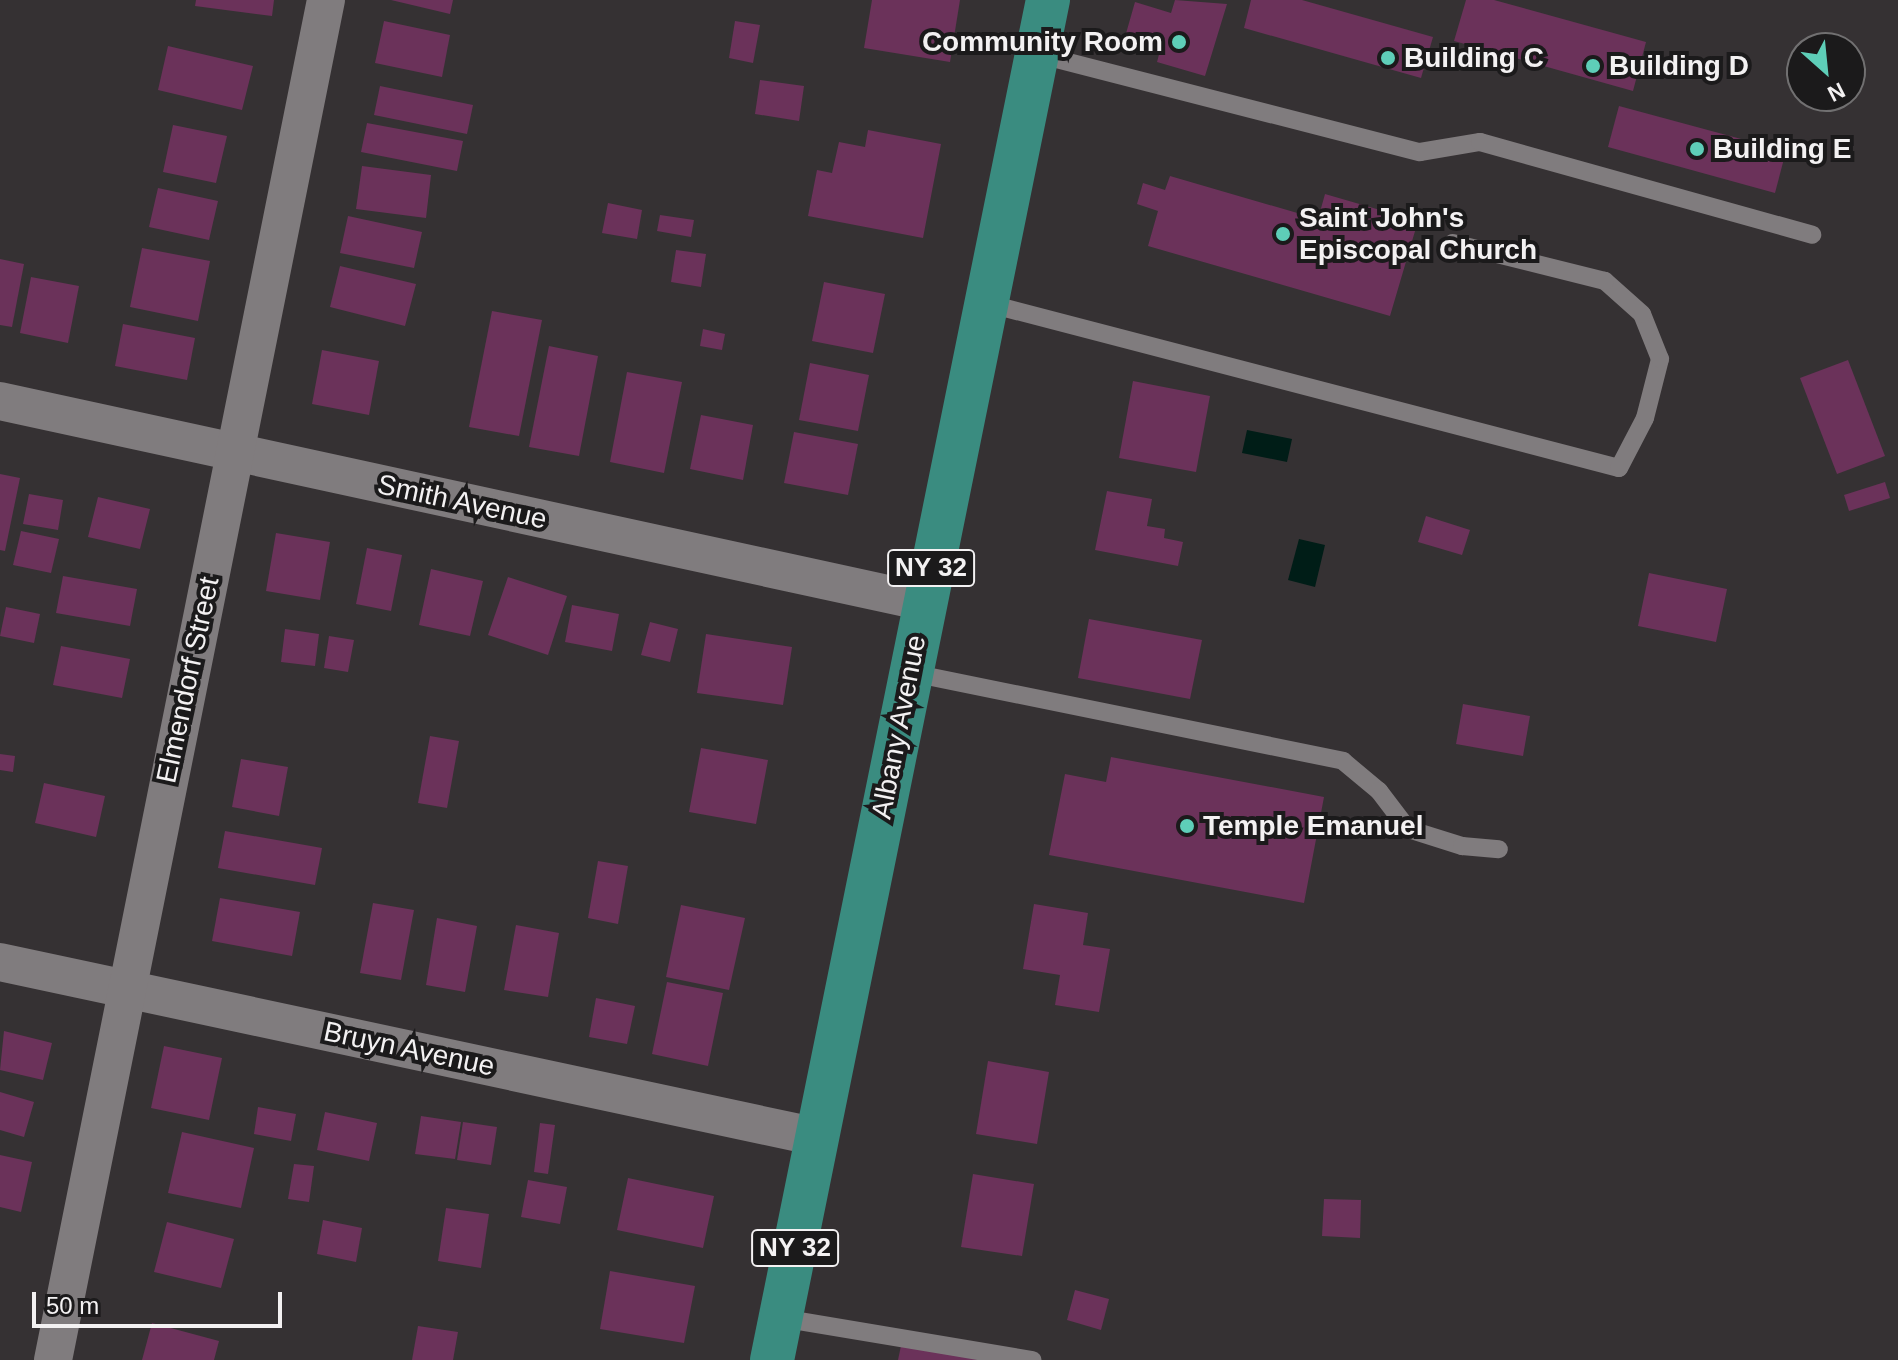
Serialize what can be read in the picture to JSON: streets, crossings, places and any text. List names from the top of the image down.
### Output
{
  "streets": {
    "main road": ["NY 32", "Albany Avenue"],
    "street": ["Smith Avenue", "Elmendorf Street", "Bruyn Avenue"]
  },
  "crossings": [
    ["Smith Avenue", "Elmendorf Street"],
    ["Smith Avenue", "Albany Avenue"],
    ["Elmendorf Street", "Bruyn Avenue"],
    ["Albany Avenue", "Bruyn Avenue"]
  ],
  "places": [
    "Community Room",
    "Building C",
    "Building D",
    "Building E",
    "Saint John's Episcopal Church",
    "Temple Emanuel"
  ],
  "scale_bar": "50 m",
  "north": "bottom right"
}
